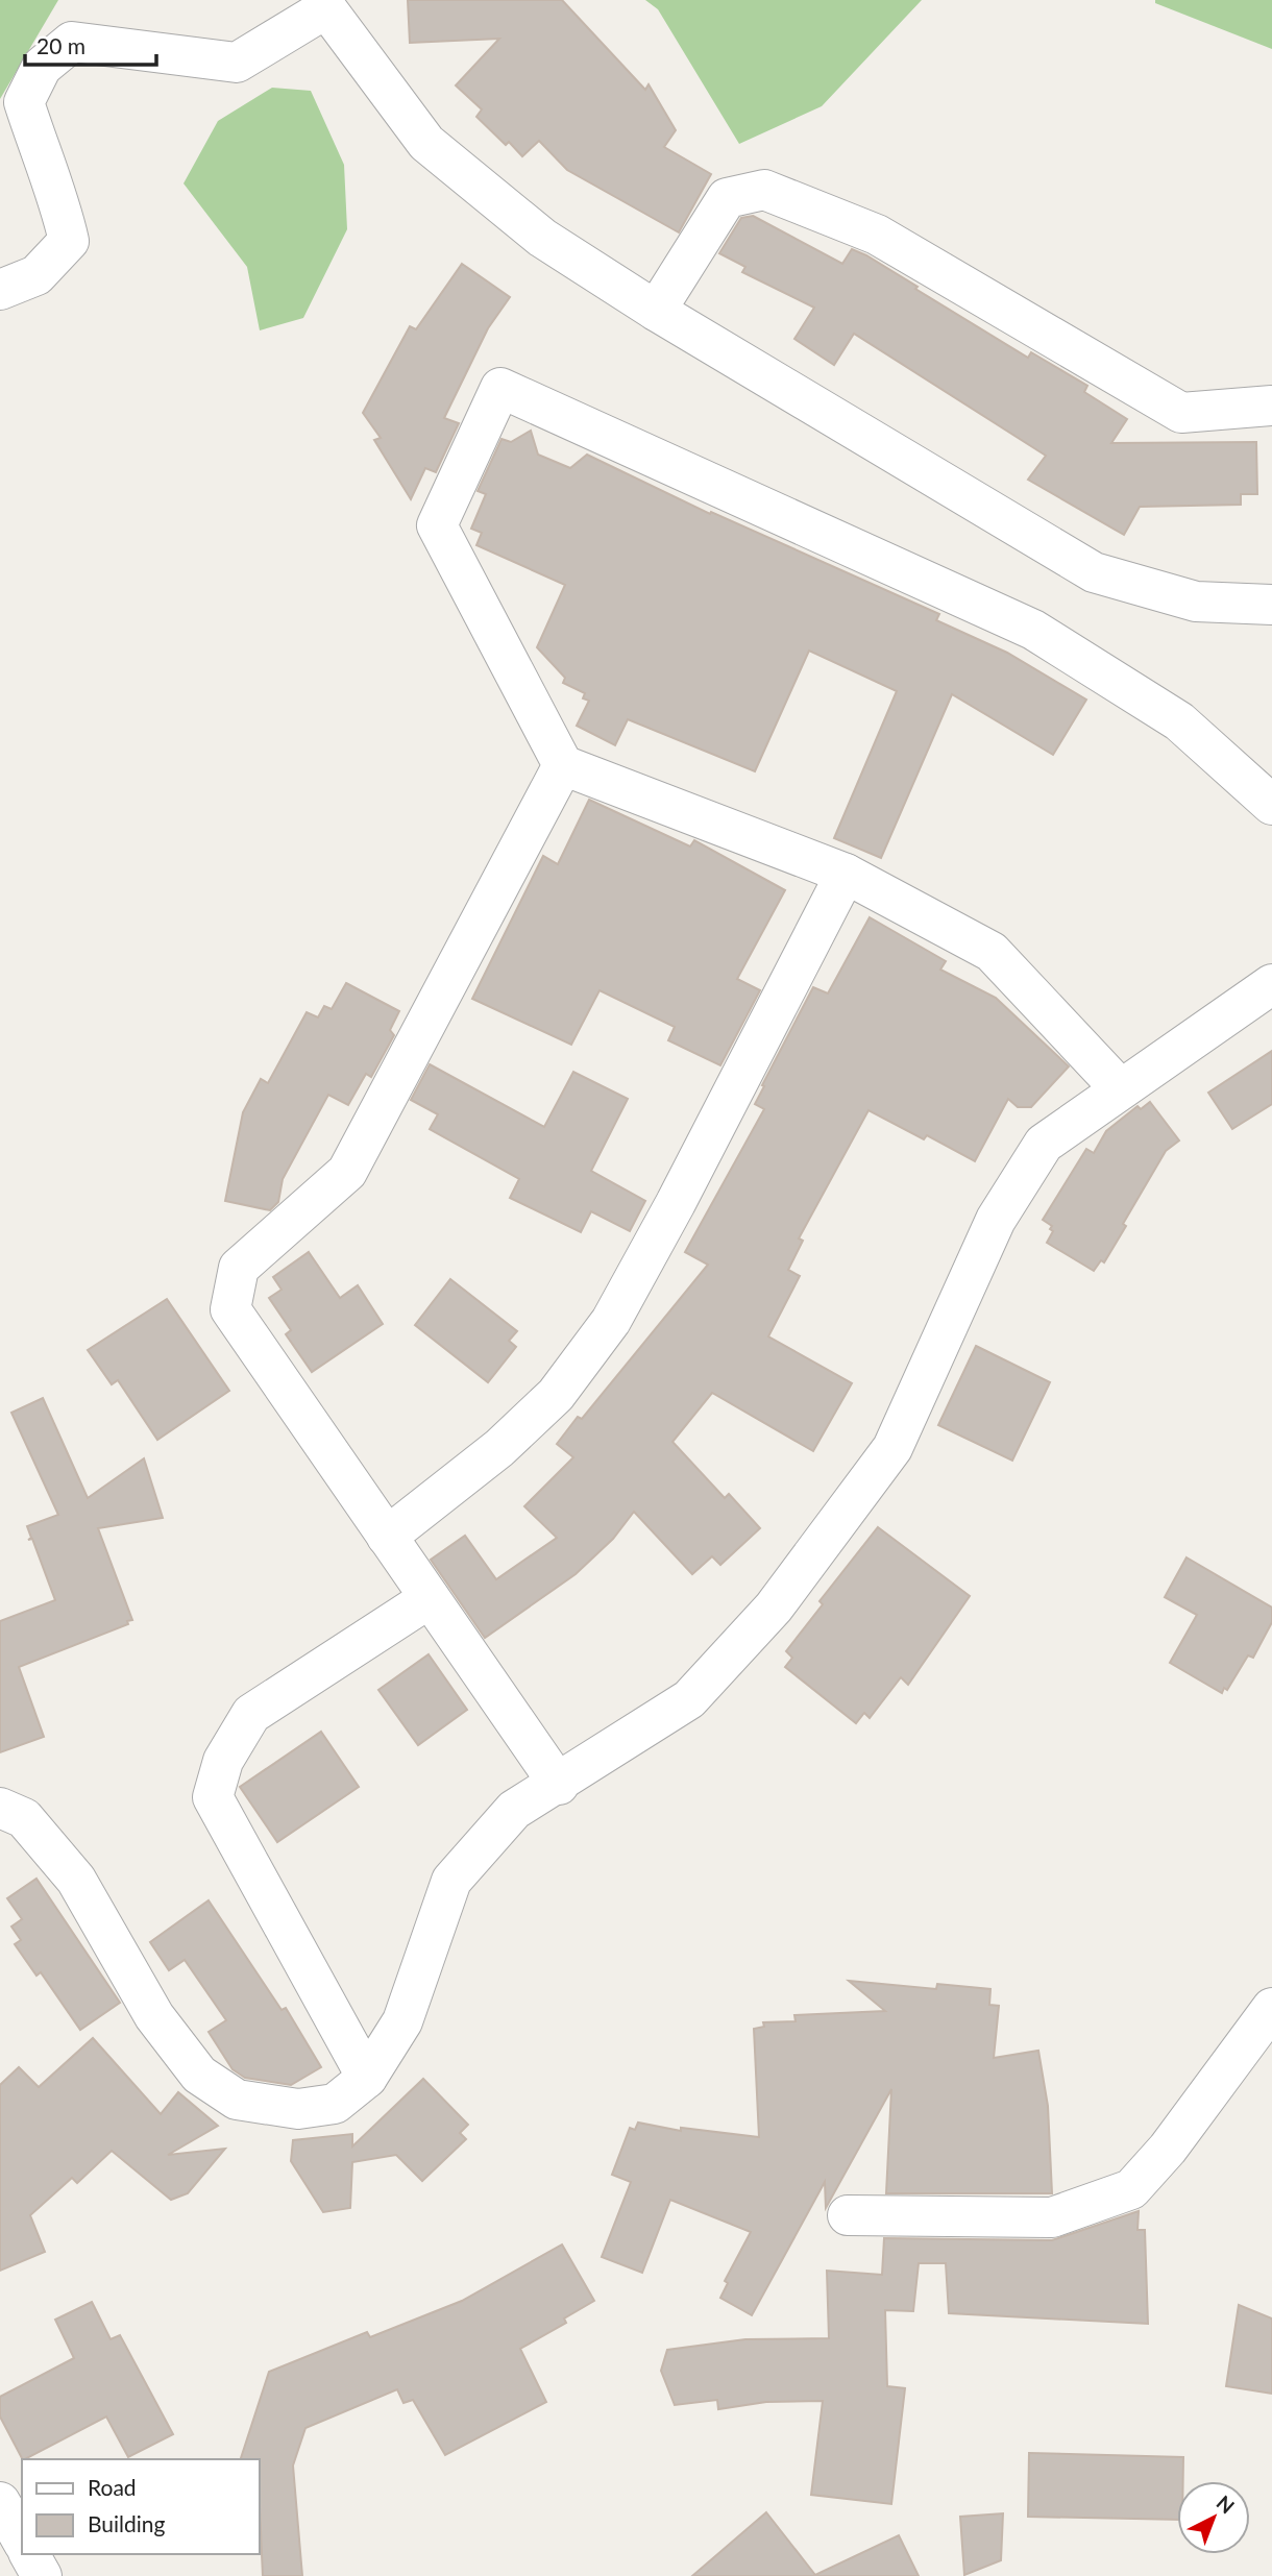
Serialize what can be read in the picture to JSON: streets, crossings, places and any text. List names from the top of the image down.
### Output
{
  "legend": ["Road", "Building"],
  "scale_bar": "20 m",
  "north": "top right"
}
